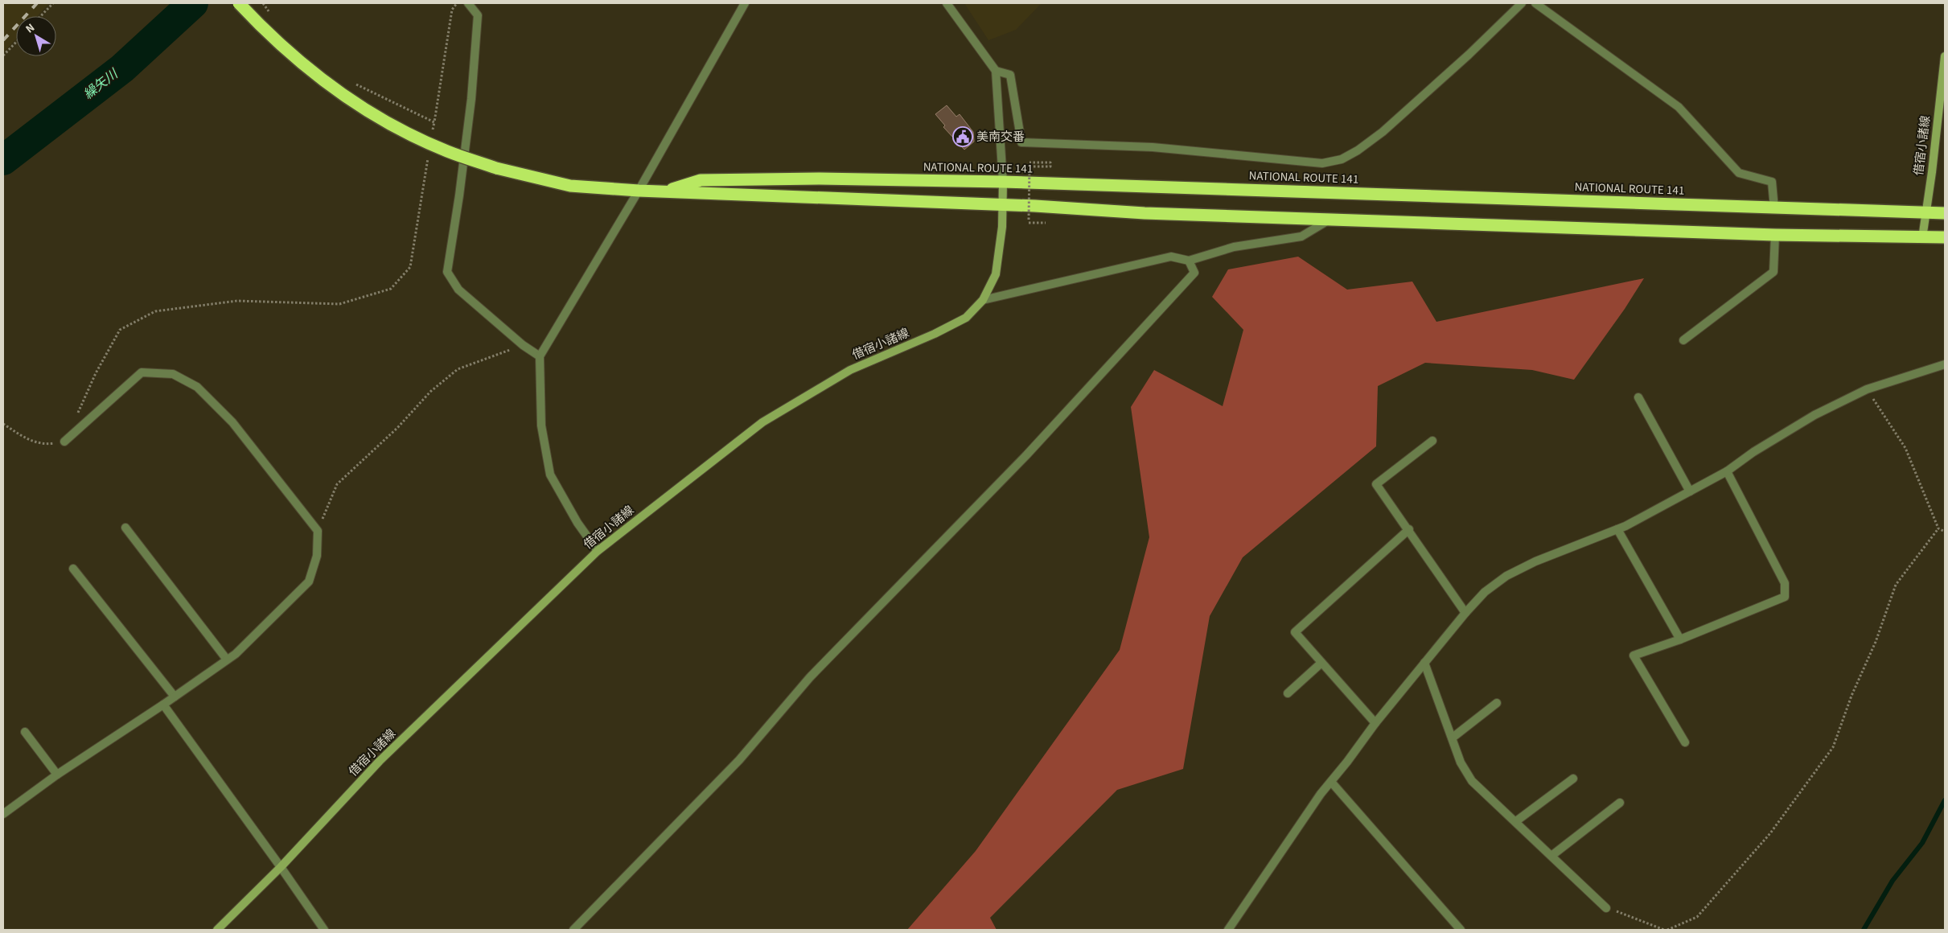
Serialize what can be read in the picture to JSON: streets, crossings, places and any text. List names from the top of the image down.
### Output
{
  "streets": {
    "highway": ["NATIONAL ROUTE 141"],
    "main road": ["借宿小諸線"]
  },
  "crossings": [
    ["借宿小諸線", "NATIONAL ROUTE 141"]
  ],
  "water": ["繰矢川"],
  "places": {
    "public building": ["美南交番"]
  },
  "north": "top left"
}
